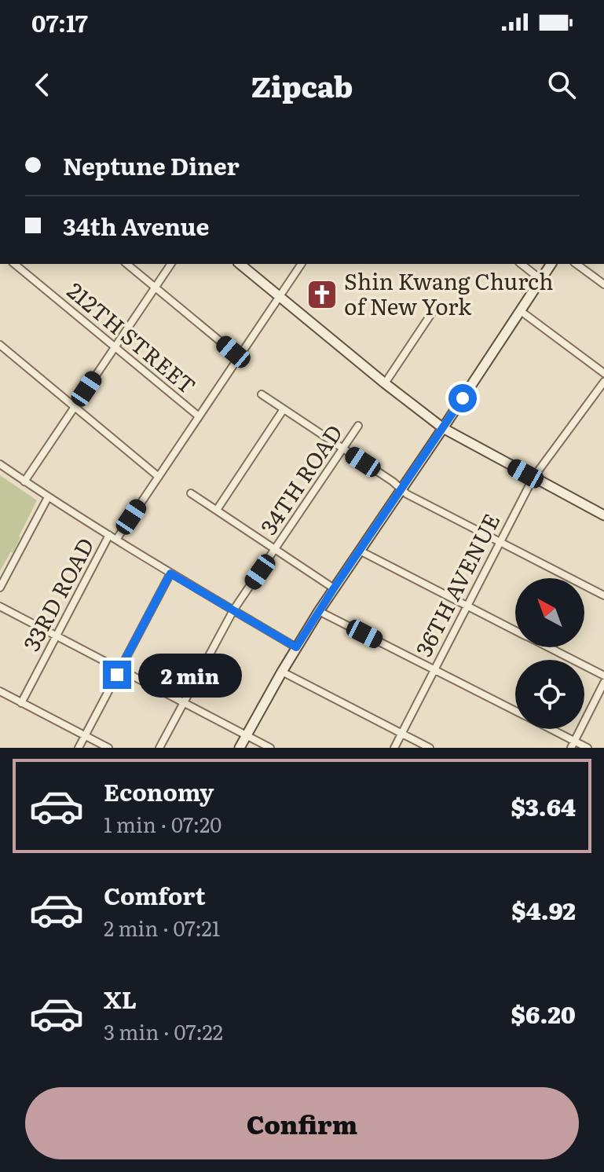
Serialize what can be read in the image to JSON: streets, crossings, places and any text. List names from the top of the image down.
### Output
{
  "streets": {
    "street": [
      "212TH STREET",
      "34TH ROAD",
      "36TH AVENUE",
      "33RD ROAD"
    ]
  },
  "crossings": [
    ["212TH STREET", "33RD ROAD"]
  ],
  "places": {
    "church": ["Shin Kwang Church of New York"]
  },
  "north": "top left",
  "page": {
    "status": "07:17",
    "header": "Zipcab",
    "banner": ["Neptune Diner", "34th Avenue"],
    "bubble": "2 min",
    "list": [
      {
        "name": "Economy",
        "note": "1 min · 07:20",
        "value": "$3.64"
      },
      {
        "name": "Comfort",
        "note": "2 min · 07:21",
        "value": "$4.92"
      },
      {
        "name": "XL",
        "note": "3 min · 07:22",
        "value": "$6.20"
      }
    ],
    "buttons": "Confirm"
  }
}
